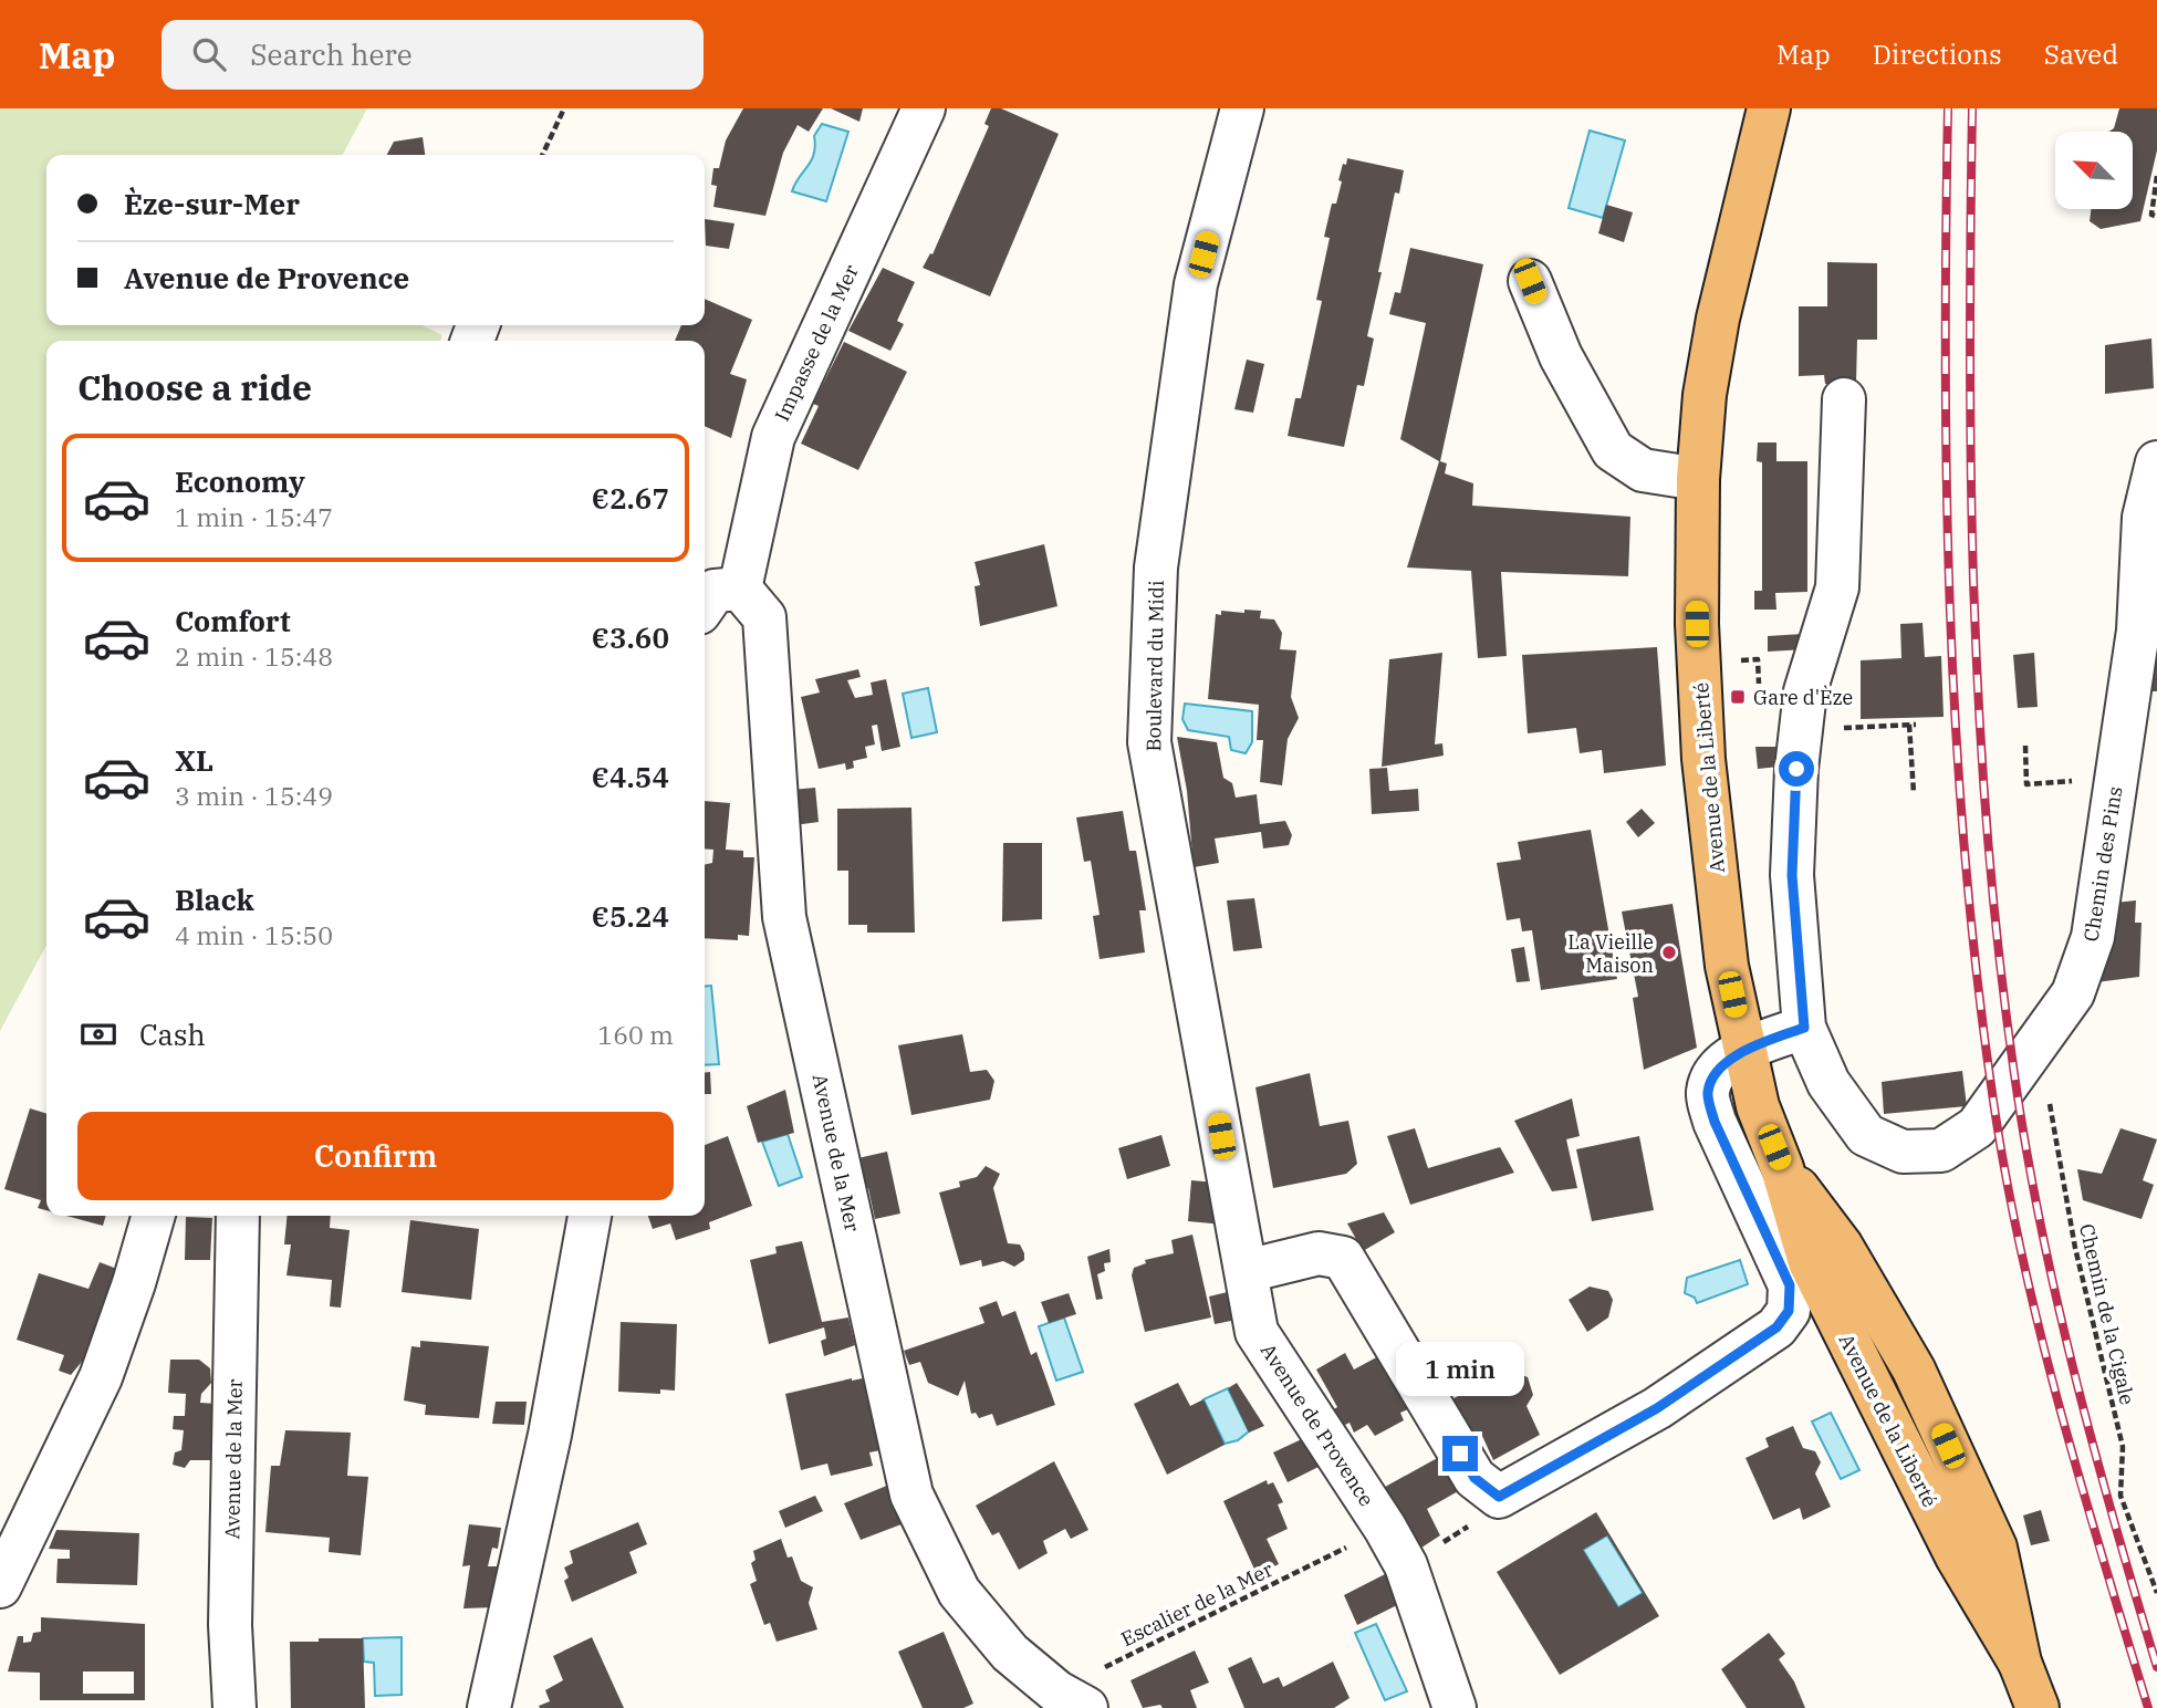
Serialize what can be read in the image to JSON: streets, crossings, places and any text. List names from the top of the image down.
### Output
{
  "streets": {
    "main road": ["Avenue de la Liberté"],
    "street": [
      "Impasse de la Mer",
      "Boulevard du Midi",
      "Chemin des Pins",
      "Avenue de la Mer",
      "Avenue de Provence"
    ],
    "path": ["Chemin de la Cigale", "Escalier de la Mer"]
  },
  "crossings": [
    ["Impasse de la Mer", "Avenue de la Mer"],
    ["Boulevard du Midi", "Avenue de Provence"],
    ["Chemin des Pins", "Chemin de la Cigale"],
    ["Avenue de la Mer", "Escalier de la Mer"],
    ["Avenue de Provence", "Escalier de la Mer"]
  ],
  "places": {
    "transit": ["Gare d'Èze"],
    "other": ["La Vieille Maison"]
  },
  "north": "top left",
  "page": {
    "header": "Map",
    "search": "Search here",
    "nav": ["Map", "Directions", "Saved"],
    "banner": ["Èze-sur-Mer", "Avenue de Provence"],
    "heading": "Choose a ride",
    "list": [
      {
        "name": "Economy",
        "note": "1 min · 15:47",
        "value": "€2.67"
      },
      {
        "name": "Comfort",
        "note": "2 min · 15:48",
        "value": "€3.60"
      },
      {
        "name": "XL",
        "note": "3 min · 15:49",
        "value": "€4.54"
      },
      {
        "name": "Black",
        "note": "4 min · 15:50",
        "value": "€5.24"
      }
    ],
    "pay": ["Cash", "160 m"],
    "buttons": "Confirm",
    "bubble": "1 min"
  }
}
